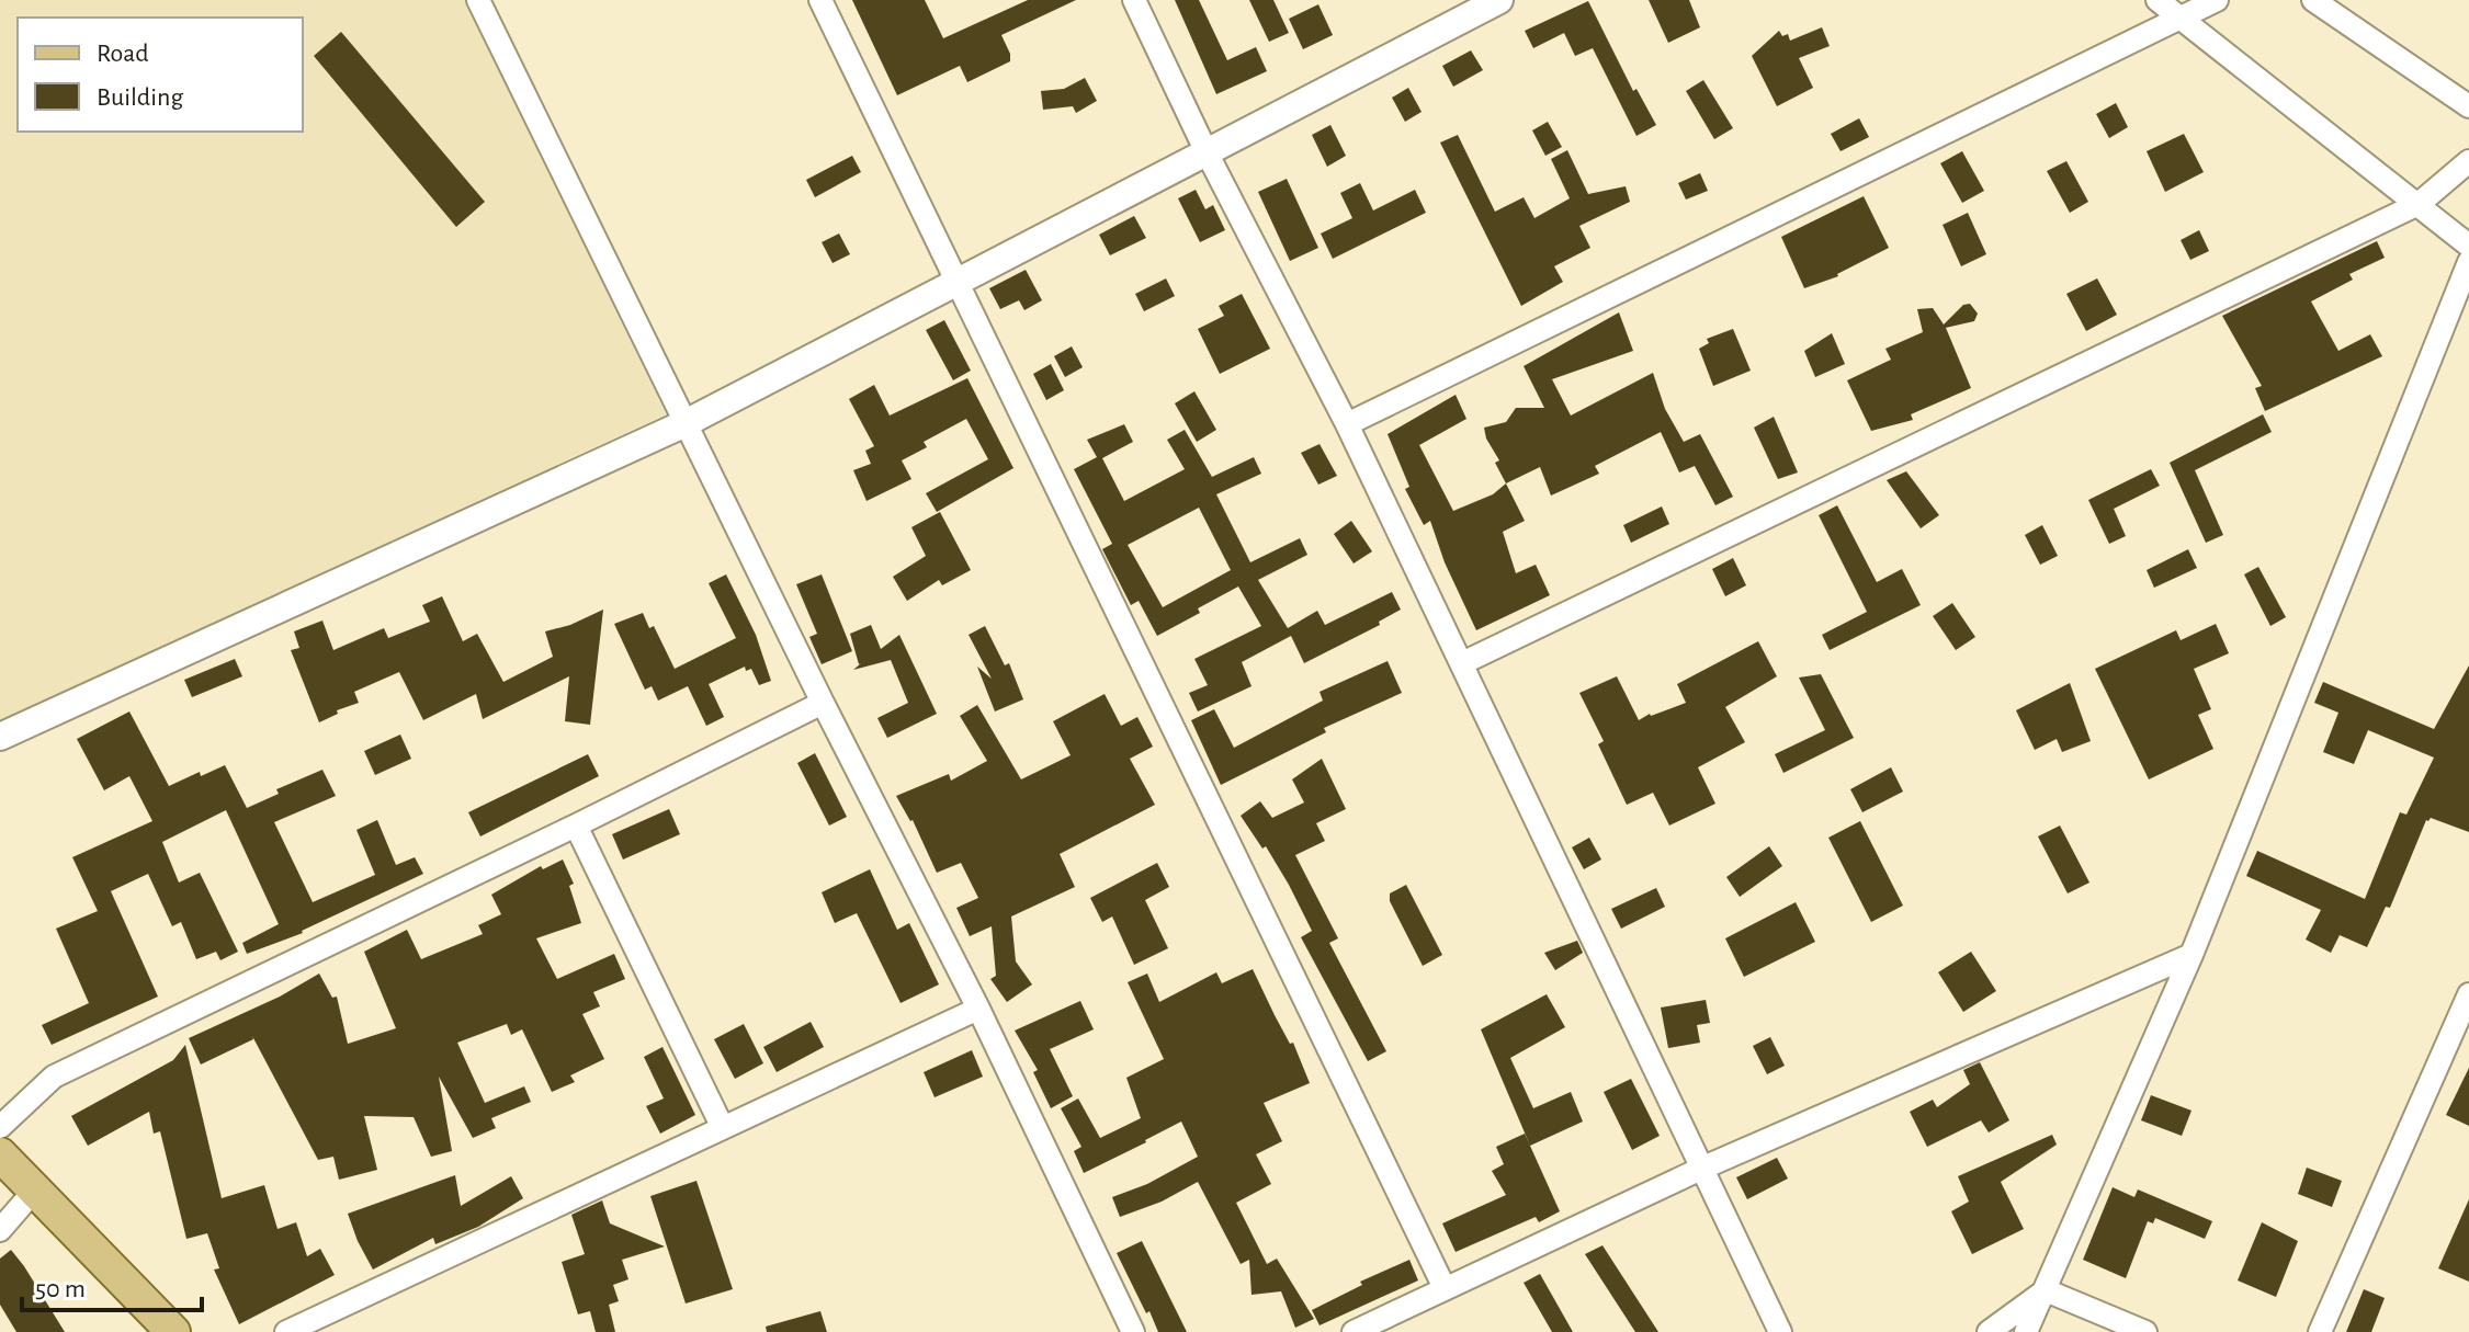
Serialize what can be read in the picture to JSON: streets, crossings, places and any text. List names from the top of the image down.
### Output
{
  "legend": ["Road", "Building"],
  "scale_bar": "50 m"
}
